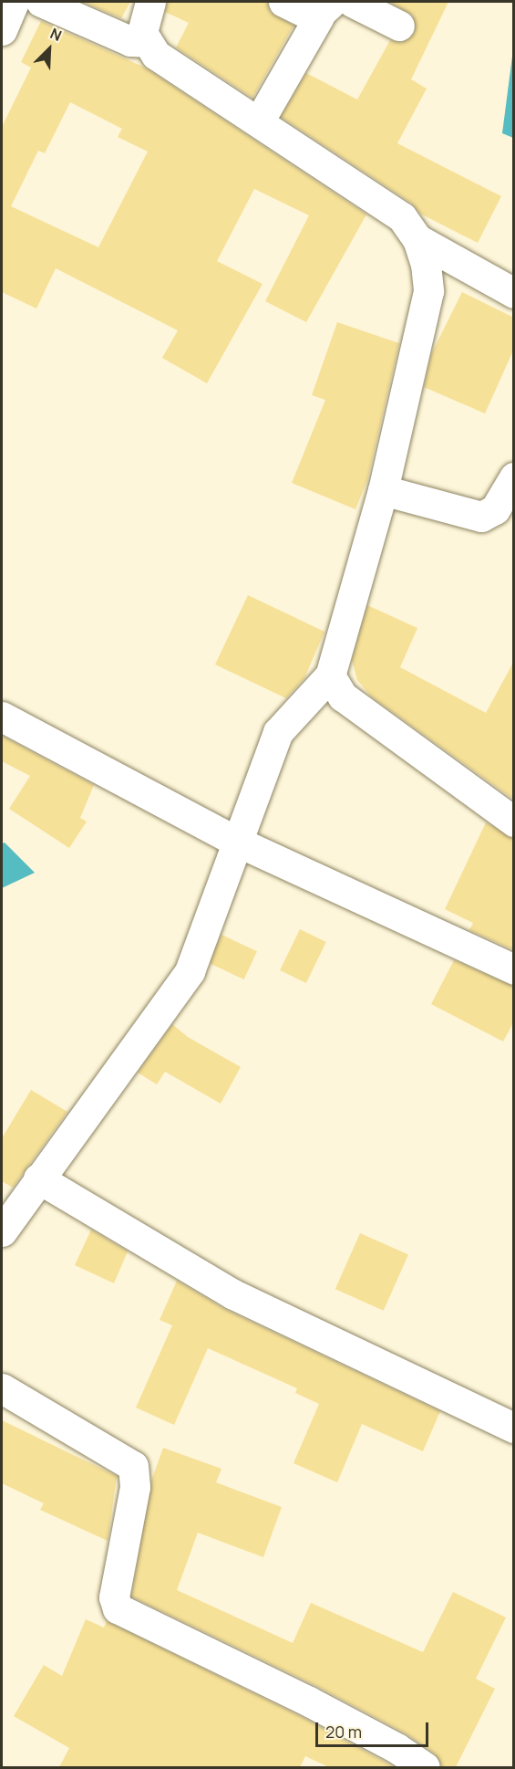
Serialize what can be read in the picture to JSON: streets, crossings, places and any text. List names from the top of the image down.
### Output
{
  "scale_bar": "20 m",
  "north": "top right"
}
